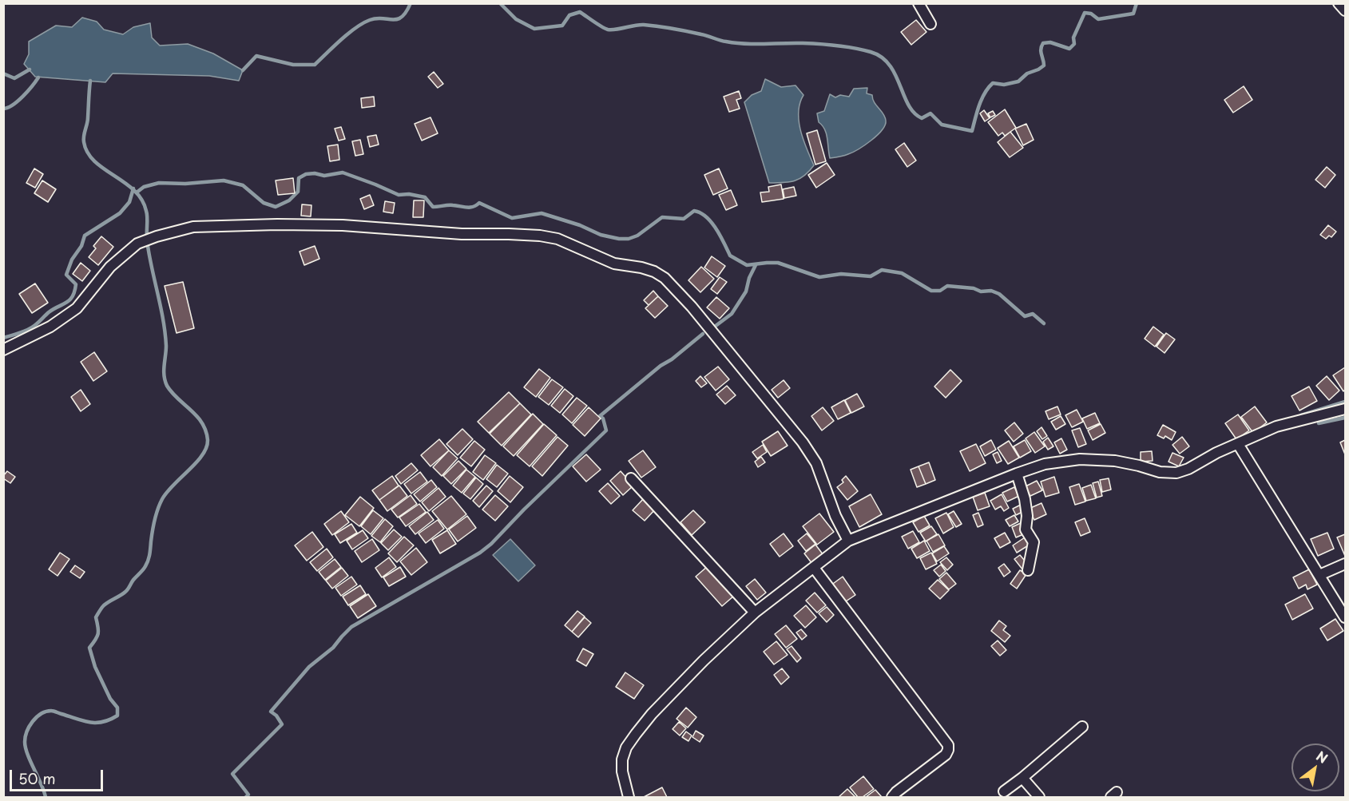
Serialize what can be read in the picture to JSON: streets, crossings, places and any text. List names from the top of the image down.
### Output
{
  "scale_bar": "50 m",
  "north": "top right"
}
